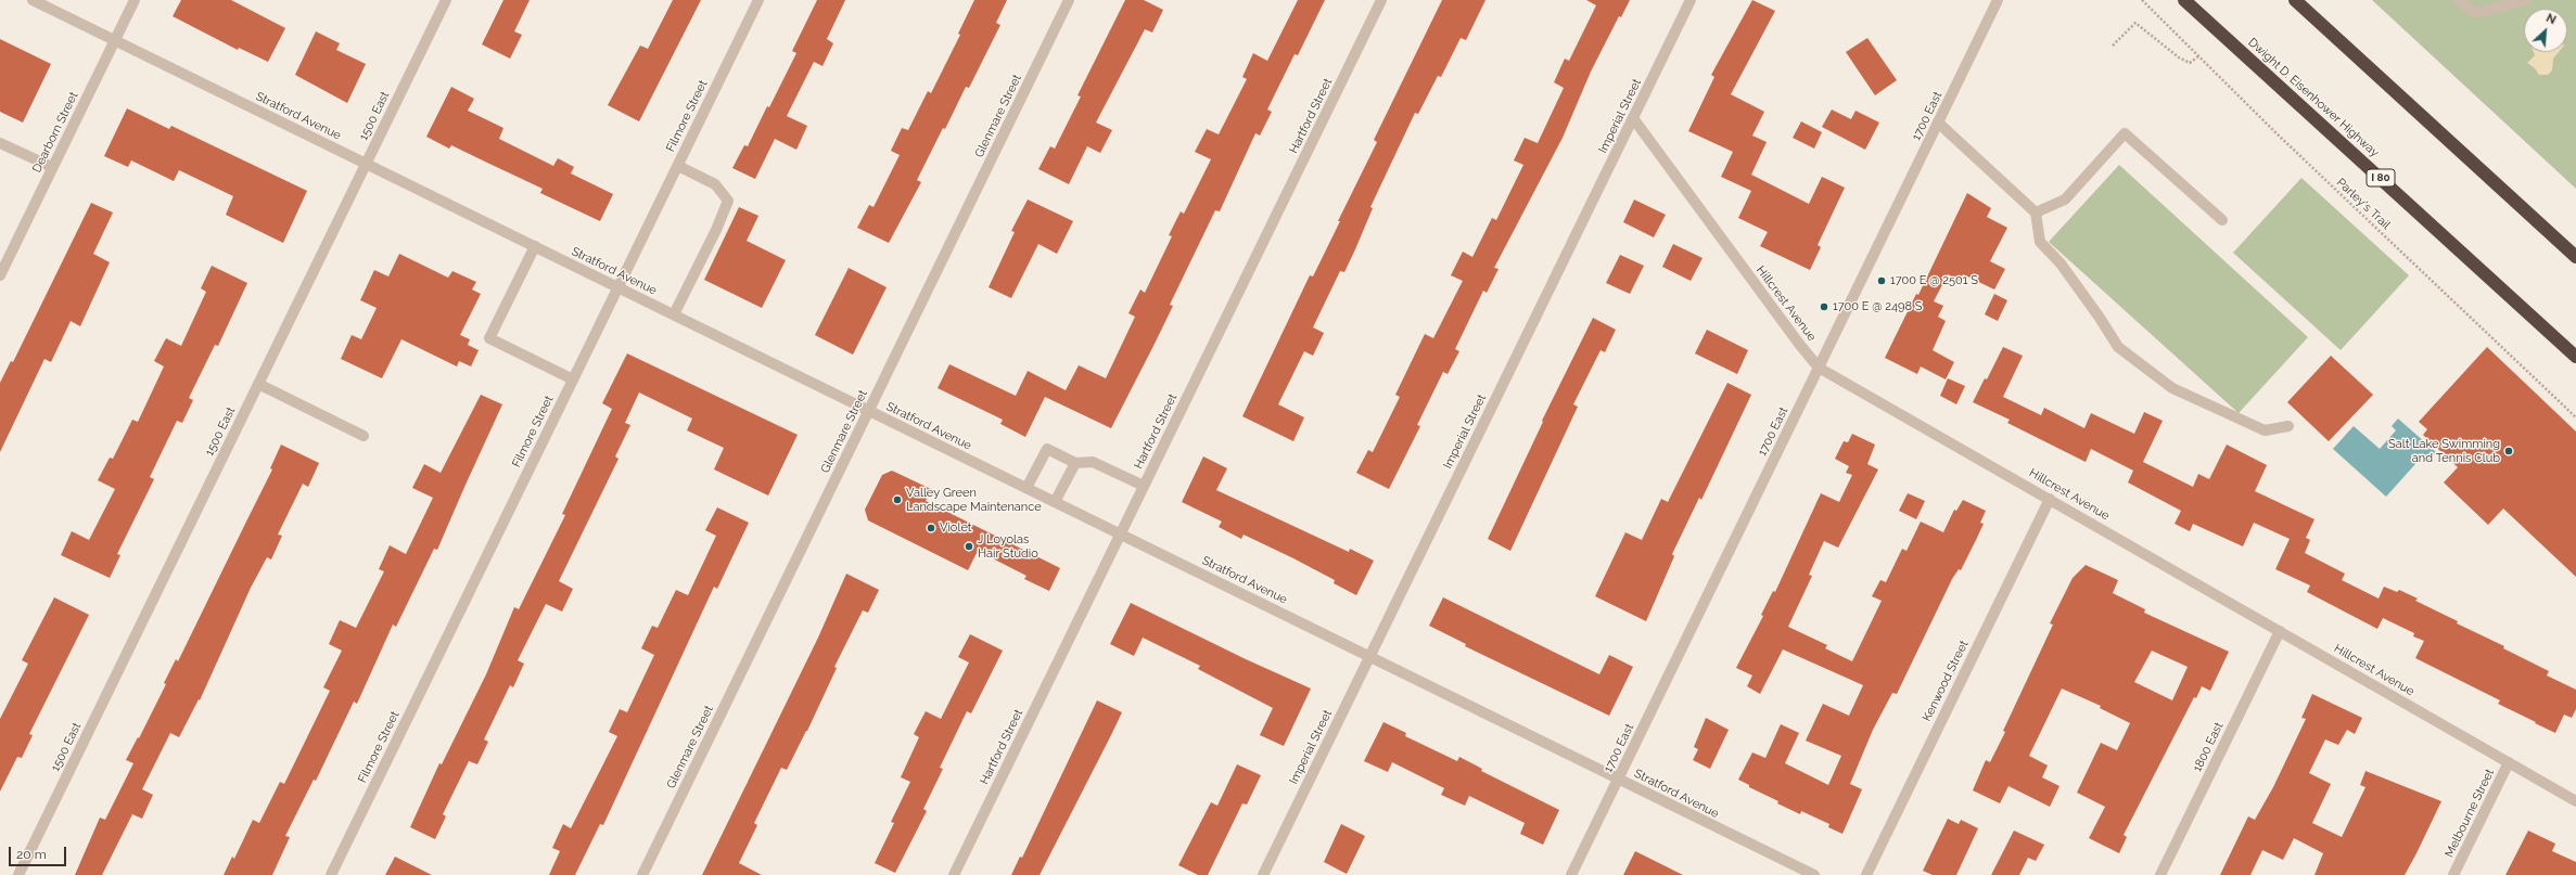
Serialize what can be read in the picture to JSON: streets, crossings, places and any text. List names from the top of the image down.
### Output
{
  "streets": {
    "highway": ["Dwight D. Eisenhower Highway", "I 80"],
    "street": [
      "Stratford Avenue",
      "1500 East",
      "Filmore Street",
      "Glenmare Street",
      "Hartford Street",
      "Imperial Street",
      "1700 East",
      "Dearborn Street",
      "Hillcrest Avenue",
      "Kenwood Street",
      "1800 East",
      "Melbourne Street"
    ],
    "path": ["Parley's Trail"]
  },
  "crossings": [
    ["Stratford Avenue", "1500 East"],
    ["Stratford Avenue", "Filmore Street"],
    ["Stratford Avenue", "Glenmare Street"],
    ["Stratford Avenue", "Hartford Street"],
    ["Stratford Avenue", "Imperial Street"],
    ["Stratford Avenue", "1700 East"],
    ["Stratford Avenue", "Dearborn Street"],
    ["Imperial Street", "Hillcrest Avenue"],
    ["1700 East", "Hillcrest Avenue"],
    ["Hillcrest Avenue", "Kenwood Street"],
    ["Hillcrest Avenue", "1800 East"],
    ["Hillcrest Avenue", "Melbourne Street"]
  ],
  "places": [
    "1700 E @ 2501 S",
    "1700 E @ 2498 S",
    "Salt Lake Swimming and Tennis Club",
    "Valley Green Landscape Maintenance",
    "Violet",
    "J Loyolas Hair Studio"
  ],
  "scale_bar": "20 m",
  "north": "top right"
}
